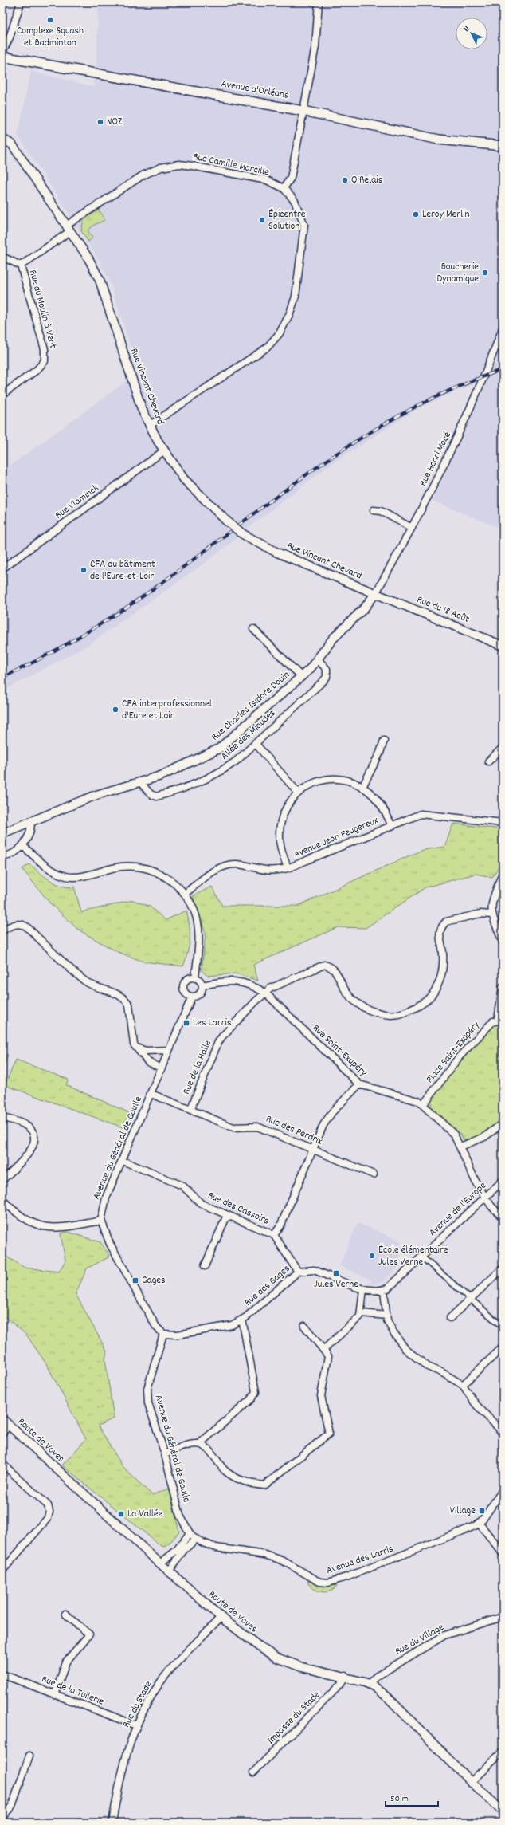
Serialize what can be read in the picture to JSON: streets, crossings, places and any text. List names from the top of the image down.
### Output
{
  "streets": {
    "main road": ["Avenue d'Orléans"],
    "street": [
      "Rue Camille Marcille",
      "Rue du Moulin à Vent",
      "Rue Vincent Chevard",
      "Rue Henri Macé",
      "Rue Vlaminck",
      "Rue du 18 Août",
      "Rue Charles Isidore Douin",
      "Allée des Miaudes",
      "Avenue Jean Feugereux",
      "Rue Saint-Exupéry",
      "Place Saint-Exupéry",
      "Rue de la Halle",
      "Rue des Perdrix",
      "Avenue du Général de Gaulle",
      "Rue des Cassoirs",
      "Avenue de l'Europe",
      "Rue des Gages",
      "Route de Voves",
      "Avenue des Larris",
      "Rue du Village",
      "Rue de la Tuilerie",
      "Rue du Stade",
      "Impasse du Stade"
    ]
  },
  "crossings": [
    ["Rue Camille Marcille", "Rue du Moulin à Vent"],
    ["Rue Camille Marcille", "Rue Vincent Chevard"],
    ["Rue Vincent Chevard", "Rue Henri Macé"],
    ["Rue Vincent Chevard", "Rue Vlaminck"],
    ["Rue Vincent Chevard", "Rue du 18 Août"],
    ["Rue Vincent Chevard", "Rue Charles Isidore Douin"],
    ["Rue Henri Macé", "Rue du 18 Août"],
    ["Rue Henri Macé", "Rue Charles Isidore Douin"],
    ["Rue du 18 Août", "Rue Charles Isidore Douin"],
    ["Rue Charles Isidore Douin", "Allée des Miaudes"],
    ["Rue Saint-Exupéry", "Place Saint-Exupéry"],
    ["Rue Saint-Exupéry", "Rue de la Halle"],
    ["Rue Saint-Exupéry", "Avenue du Général de Gaulle"],
    ["Rue Saint-Exupéry", "Avenue de l'Europe"],
    ["Rue de la Halle", "Rue des Perdrix"],
    ["Rue des Perdrix", "Avenue du Général de Gaulle"],
    ["Avenue du Général de Gaulle", "Rue des Cassoirs"],
    ["Avenue du Général de Gaulle", "Rue des Gages"],
    ["Avenue du Général de Gaulle", "Avenue des Larris"],
    ["Rue des Cassoirs", "Rue des Gages"],
    ["Avenue de l'Europe", "Rue des Gages"],
    ["Route de Voves", "Rue du Village"],
    ["Route de Voves", "Rue du Stade"],
    ["Route de Voves", "Impasse du Stade"],
    ["Rue de la Tuilerie", "Rue du Stade"]
  ],
  "places": {
    "other": [
      "Complexe Squash et Badminton",
      "NOZ",
      "O'Relais",
      "Leroy Merlin",
      "Épicentre Solution",
      "Boucherie Dynamique",
      "CFA du bâtiment de l'Eure-et-Loir",
      "CFA interprofessionnel d'Eure et Loir",
      "École élémentaire Jules Verne"
    ],
    "transit": [
      "Les Larris",
      "Jules Verne",
      "Gages",
      "Village",
      "La Vallée"
    ]
  },
  "scale_bar": "50 m",
  "north": "top left"
}
